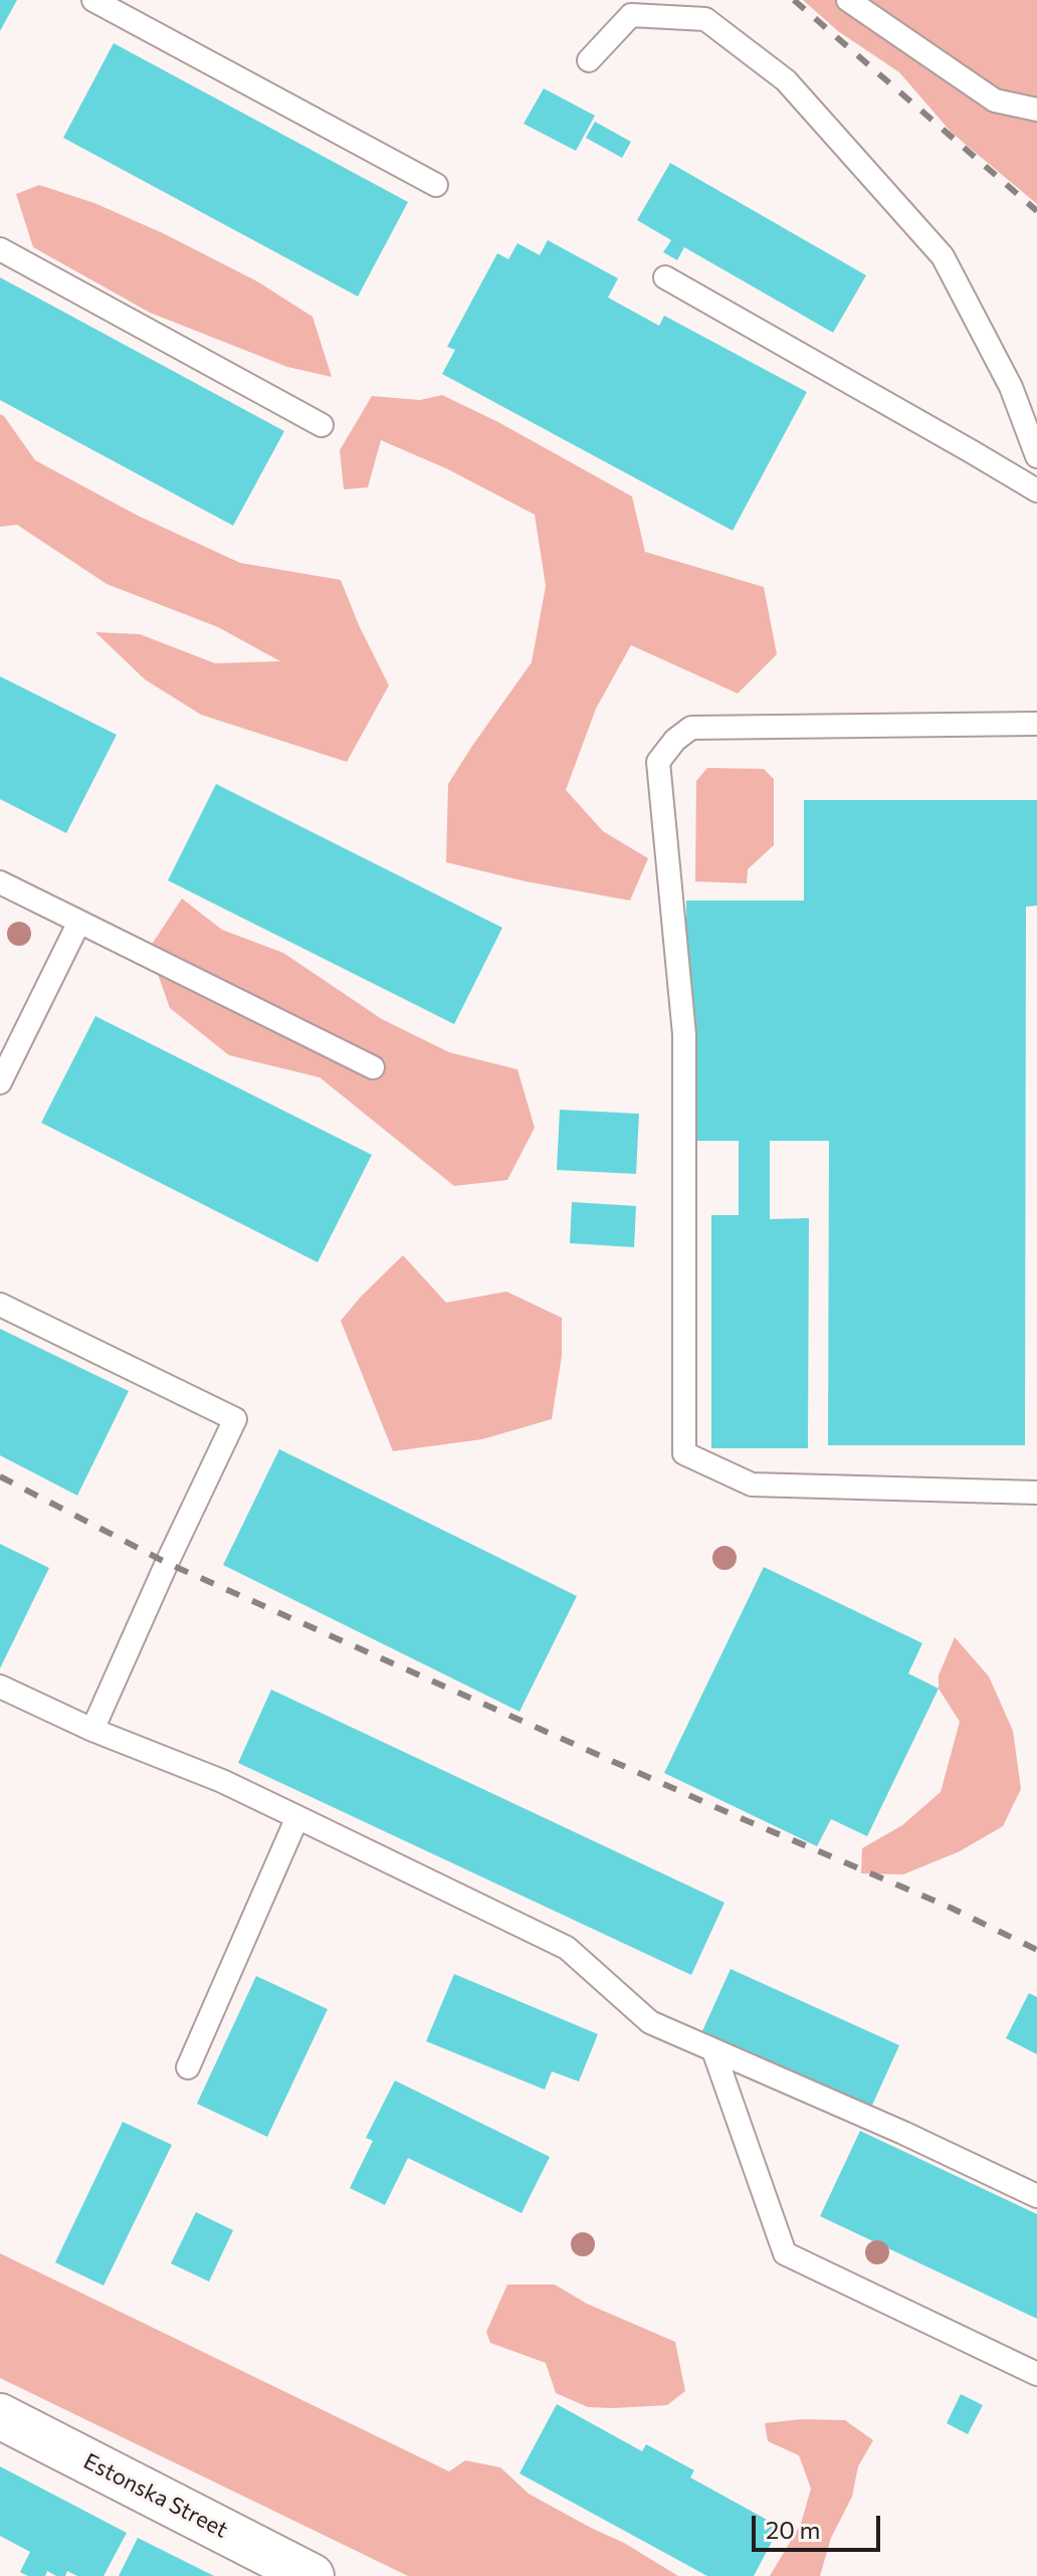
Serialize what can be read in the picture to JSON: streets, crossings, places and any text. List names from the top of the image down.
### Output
{
  "streets": {
    "street": ["Estonska Street"]
  },
  "scale_bar": "20 m"
}
